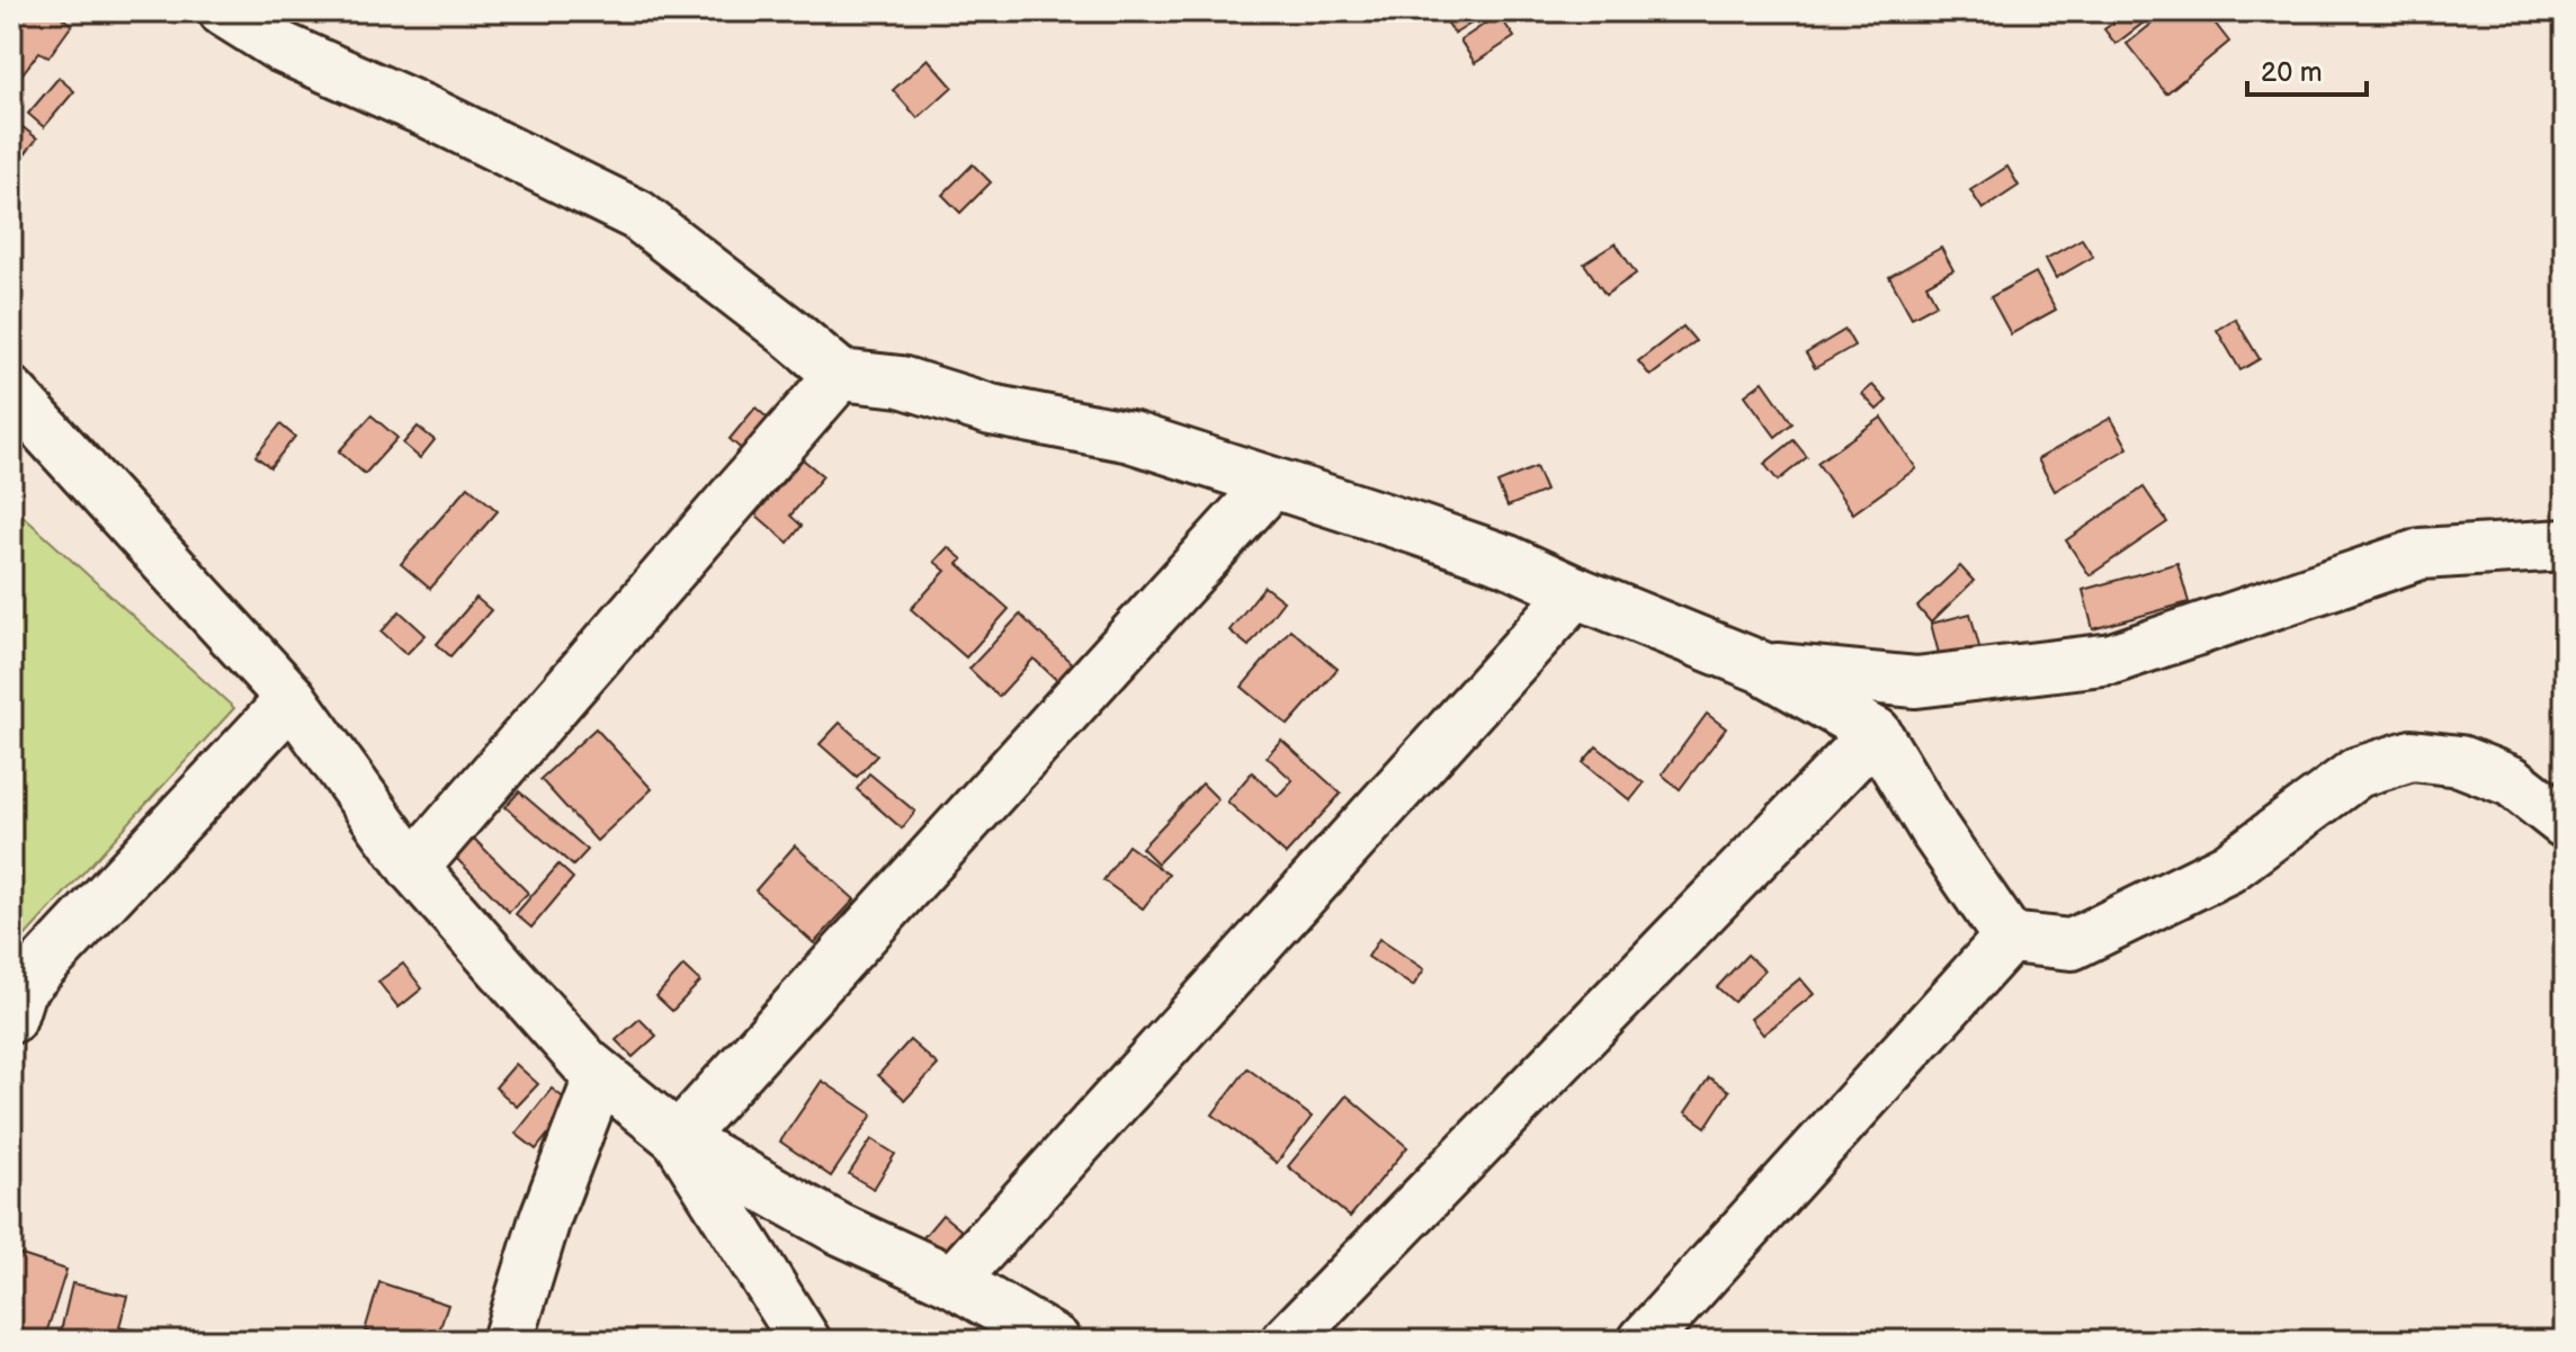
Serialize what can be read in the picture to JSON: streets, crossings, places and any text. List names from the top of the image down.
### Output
{
  "scale_bar": "20 m"
}
